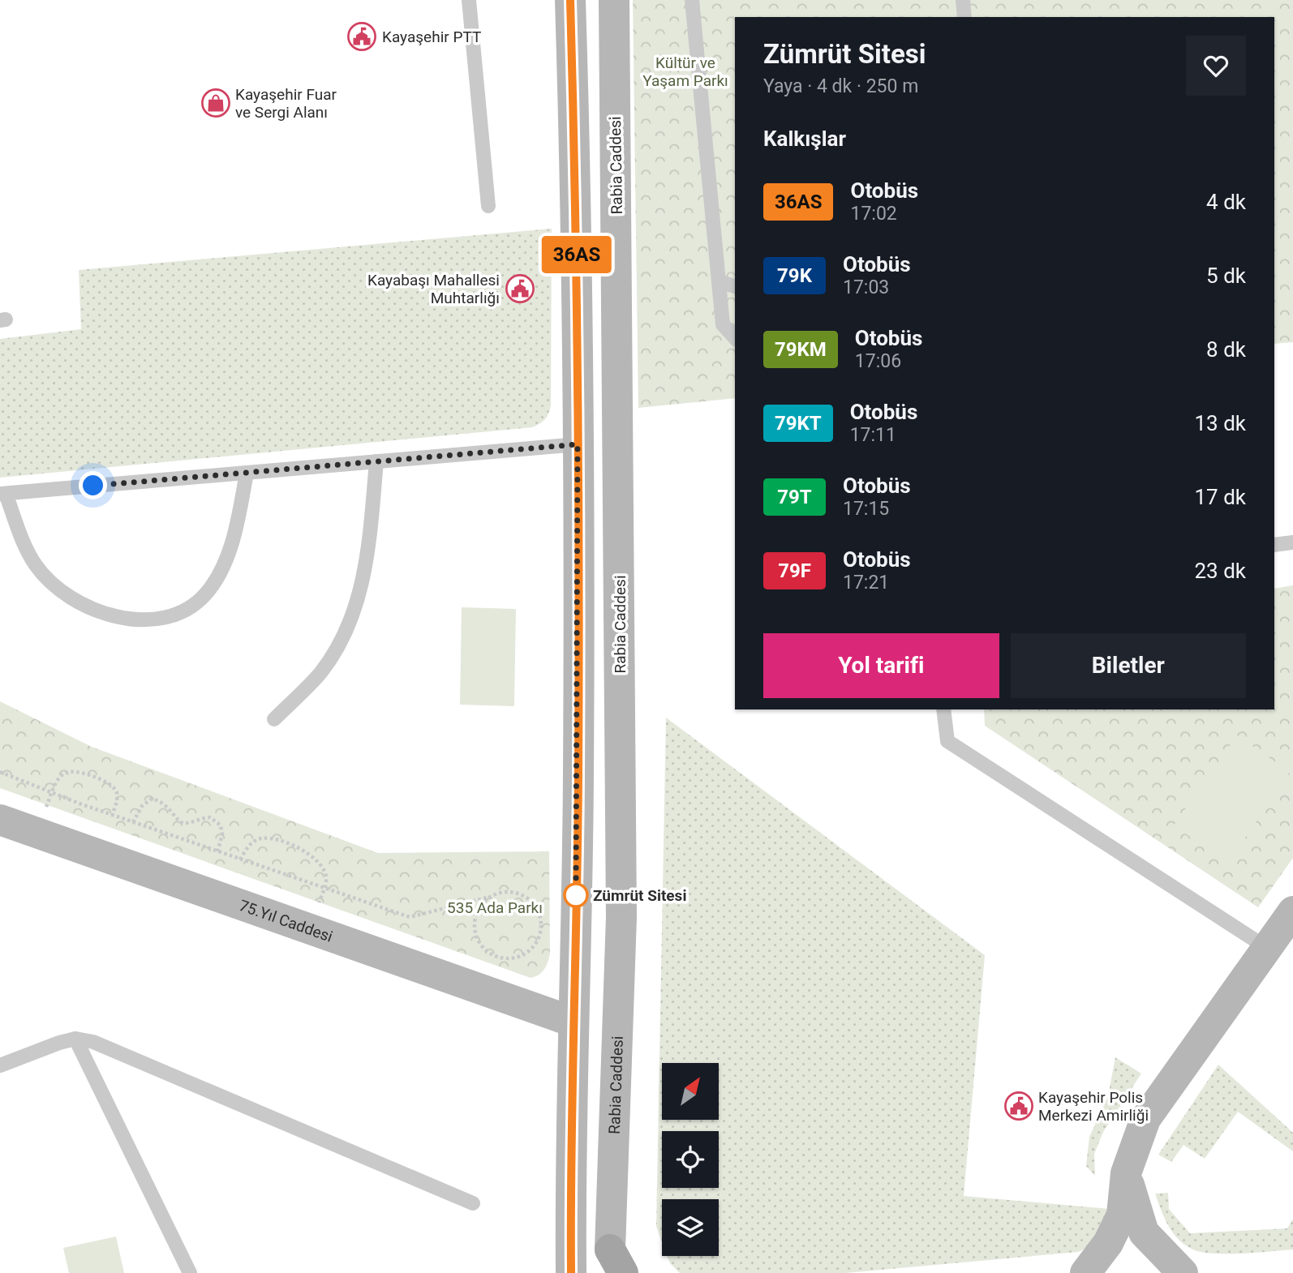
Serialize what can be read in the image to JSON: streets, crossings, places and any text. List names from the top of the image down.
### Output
{
  "streets": {
    "street": ["Rabia Caddesi", "75.Yıl Caddesi"]
  },
  "parks": ["Kültür ve Yaşam Parkı", "535 Ada Parkı"],
  "places": {
    "public building": ["Kayaşehir PTT", "Kayabaşı Mahallesi Muhtarlığı", "Kayaşehir Polis Merkezi Amirliği"],
    "shop": ["Kayaşehir Fuar ve Sergi Alanı"],
    "other": ["Zümrüt Sitesi"]
  },
  "lines": ["bus line 36AS"],
  "north": "top right",
  "page": {
    "on_map": "36AS",
    "heading": [
      ["Zümrüt Sitesi", "Yaya · 4 dk · 250 m"],
      "Kalkışlar"
    ],
    "list": [
      {
        "mark": "36AS",
        "name": "Otobüs",
        "note": "17:02",
        "value": "4 dk"
      },
      {
        "mark": "79K",
        "name": "Otobüs",
        "note": "17:03",
        "value": "5 dk"
      },
      {
        "mark": "79KM",
        "name": "Otobüs",
        "note": "17:06",
        "value": "8 dk"
      },
      {
        "mark": "79KT",
        "name": "Otobüs",
        "note": "17:11",
        "value": "13 dk"
      },
      {
        "mark": "79T",
        "name": "Otobüs",
        "note": "17:15",
        "value": "17 dk"
      },
      {
        "mark": "79F",
        "name": "Otobüs",
        "note": "17:21",
        "value": "23 dk"
      }
    ],
    "buttons": ["Yol tarifi", "Biletler"]
  }
}
